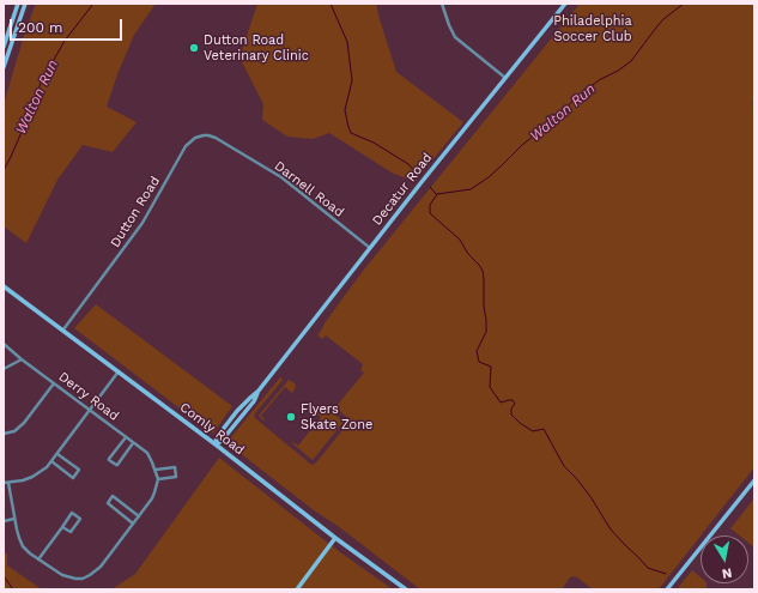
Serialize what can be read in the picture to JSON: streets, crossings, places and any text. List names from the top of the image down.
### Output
{
  "streets": {
    "street": [
      "Darnell Road",
      "Decatur Road",
      "Dutton Road",
      "Derry Road",
      "Comly Road"
    ]
  },
  "crossings": [
    ["Darnell Road", "Decatur Road"],
    ["Darnell Road", "Dutton Road"],
    ["Decatur Road", "Comly Road"],
    ["Dutton Road", "Comly Road"]
  ],
  "water": ["Walton Run"],
  "parks": ["Philadelphia Soccer Club"],
  "places": ["Dutton Road Veterinary Clinic", "Flyers Skate Zone"],
  "scale_bar": "200 m",
  "north": "bottom"
}
